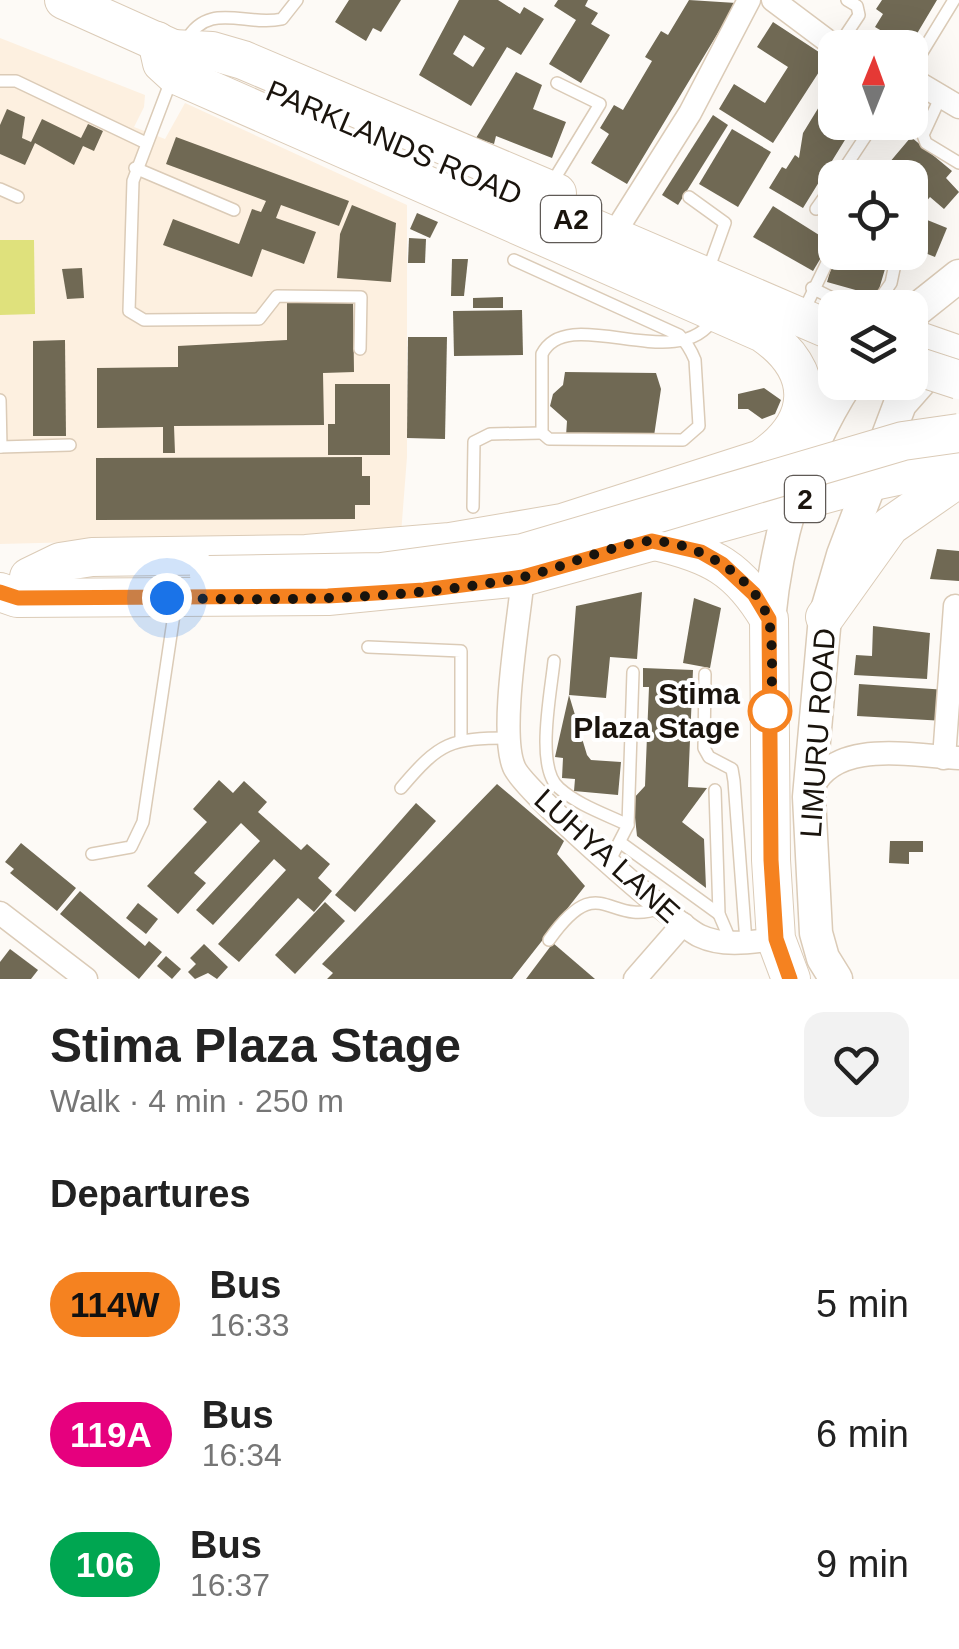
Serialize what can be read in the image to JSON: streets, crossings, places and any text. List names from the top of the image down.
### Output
{
  "streets": {
    "main road": [
      "PARKLANDS ROAD",
      "A2",
      "2",
      "LIMURU ROAD"
    ],
    "street": ["LUHYA LANE"]
  },
  "crossings": [
    ["2", "LIMURU ROAD"],
    ["2", "LUHYA LANE"],
    ["LIMURU ROAD", "LUHYA LANE"]
  ],
  "places": ["Stima Plaza Stage"],
  "lines": ["bus line 114W"],
  "north": "top",
  "page": {
    "heading": [
      ["Stima Plaza Stage", "Walk · 4 min · 250 m"],
      "Departures"
    ],
    "list": [
      {
        "mark": "114W",
        "name": "Bus",
        "note": "16:33",
        "value": "5 min"
      },
      {
        "mark": "119A",
        "name": "Bus",
        "note": "16:34",
        "value": "6 min"
      },
      {
        "mark": "106",
        "name": "Bus",
        "note": "16:37",
        "value": "9 min"
      }
    ]
  }
}
